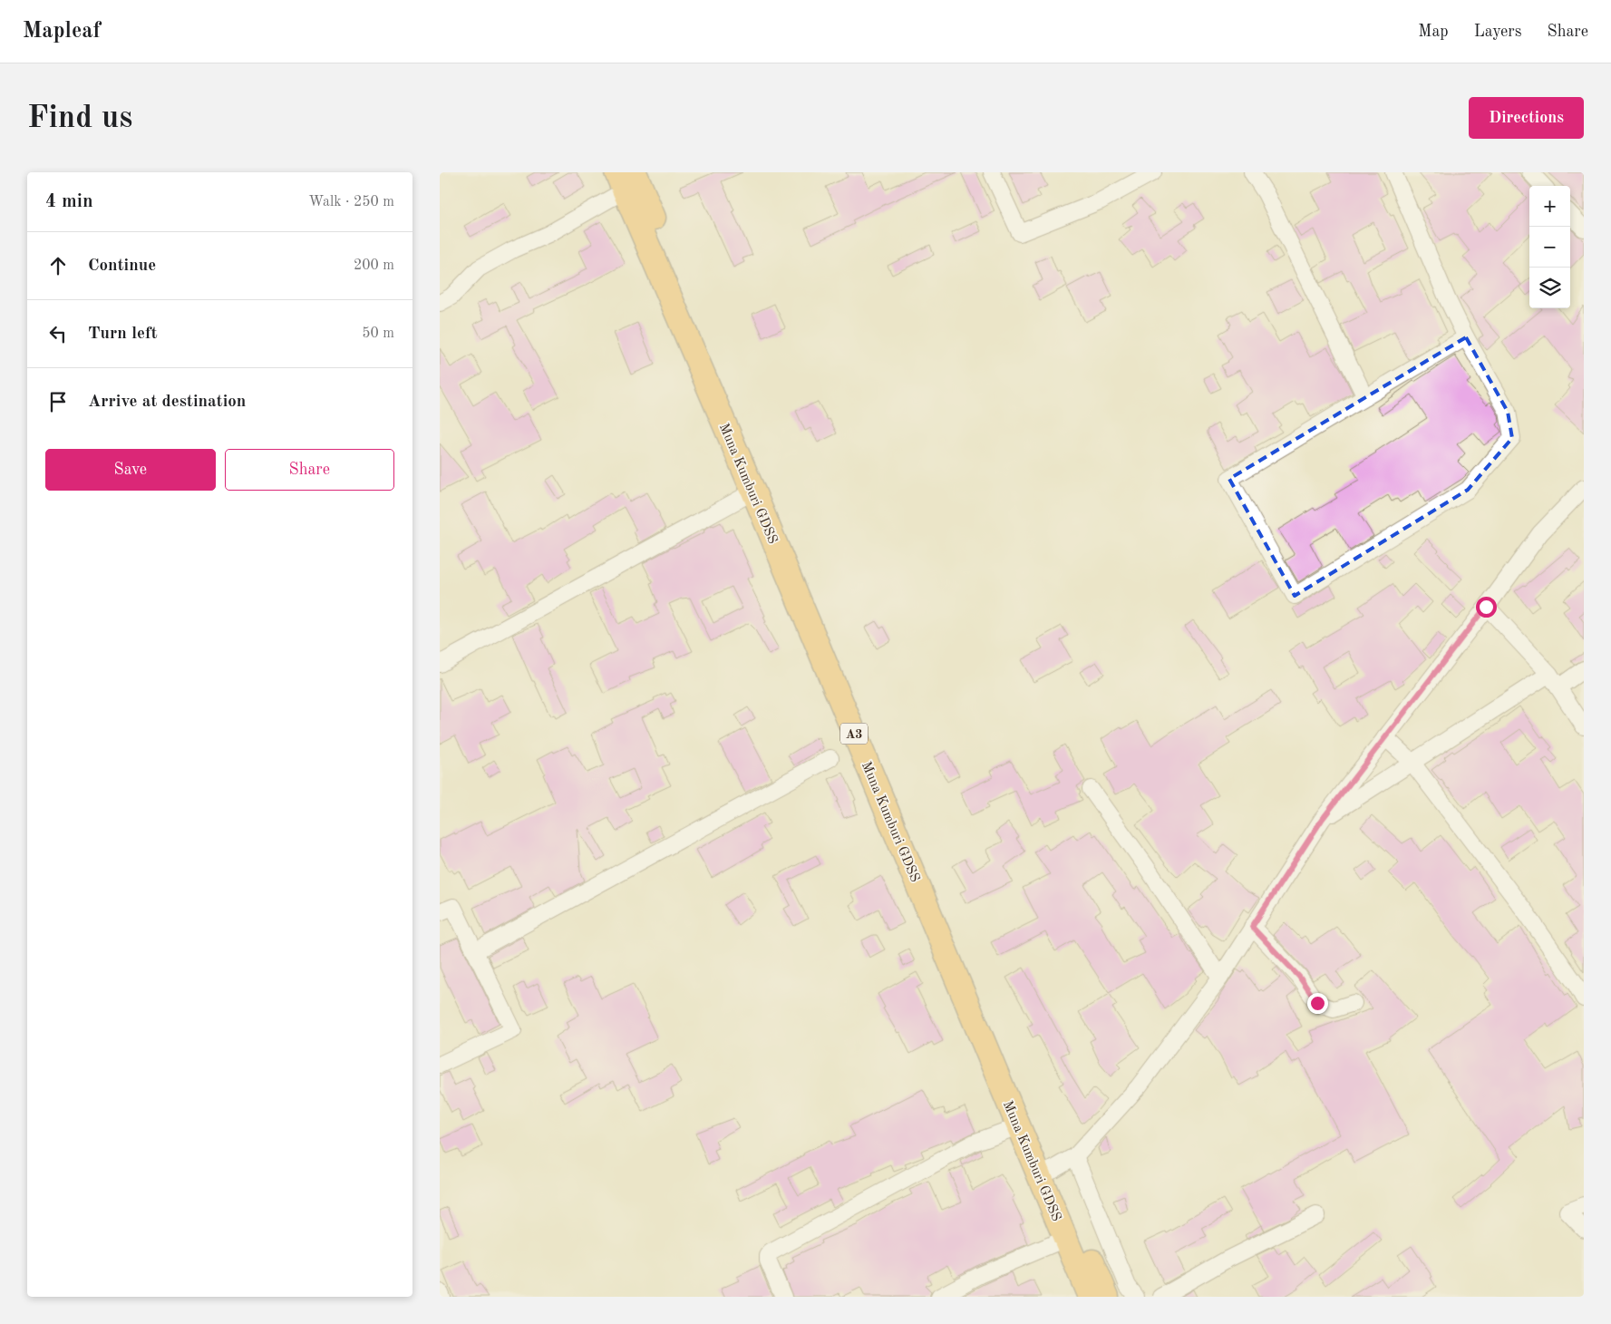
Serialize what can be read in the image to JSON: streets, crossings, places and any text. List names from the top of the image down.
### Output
{
  "streets": {
    "highway": ["Muna Kumburi GDSS", "A3"]
  },
  "page": {
    "header": "Mapleaf",
    "nav": ["Map", "Layers", "Share"],
    "buttons": [
      "Directions",
      ["Save", "Share"]
    ],
    "title": "Find us",
    "heading": ["4 min", "Walk · 250 m"],
    "map_buttons": ["+", "−"],
    "list": [
      ["Continue", "200 m"],
      ["Turn left", "50 m"],
      "Arrive at destination"
    ]
  }
}
